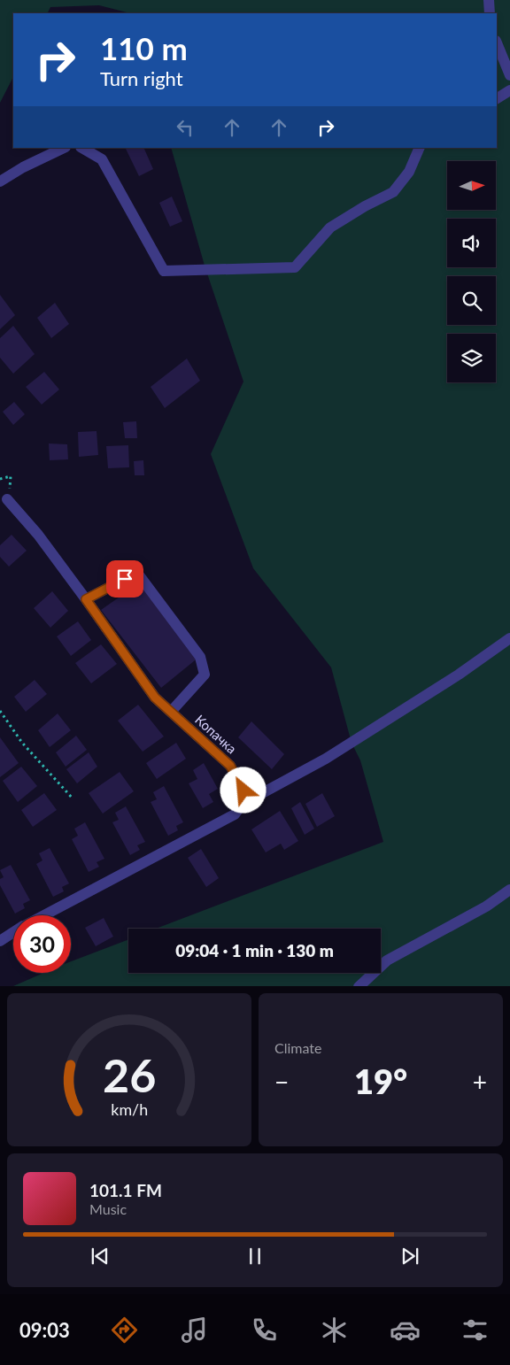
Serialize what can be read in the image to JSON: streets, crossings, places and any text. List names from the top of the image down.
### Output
{
  "streets": {
    "street": ["Копачка"]
  },
  "north": "right",
  "page": {
    "turn": ["110 m", "Turn right"],
    "limit": "30",
    "trip": "09:04 · 1 min · 130 m",
    "tile": "Climate",
    "heat": ["−", "19°", "+"],
    "song": ["101.1 FM", "Music"],
    "tabs": "09:03",
    "gauge": ["26", "km/h"]
  }
}
